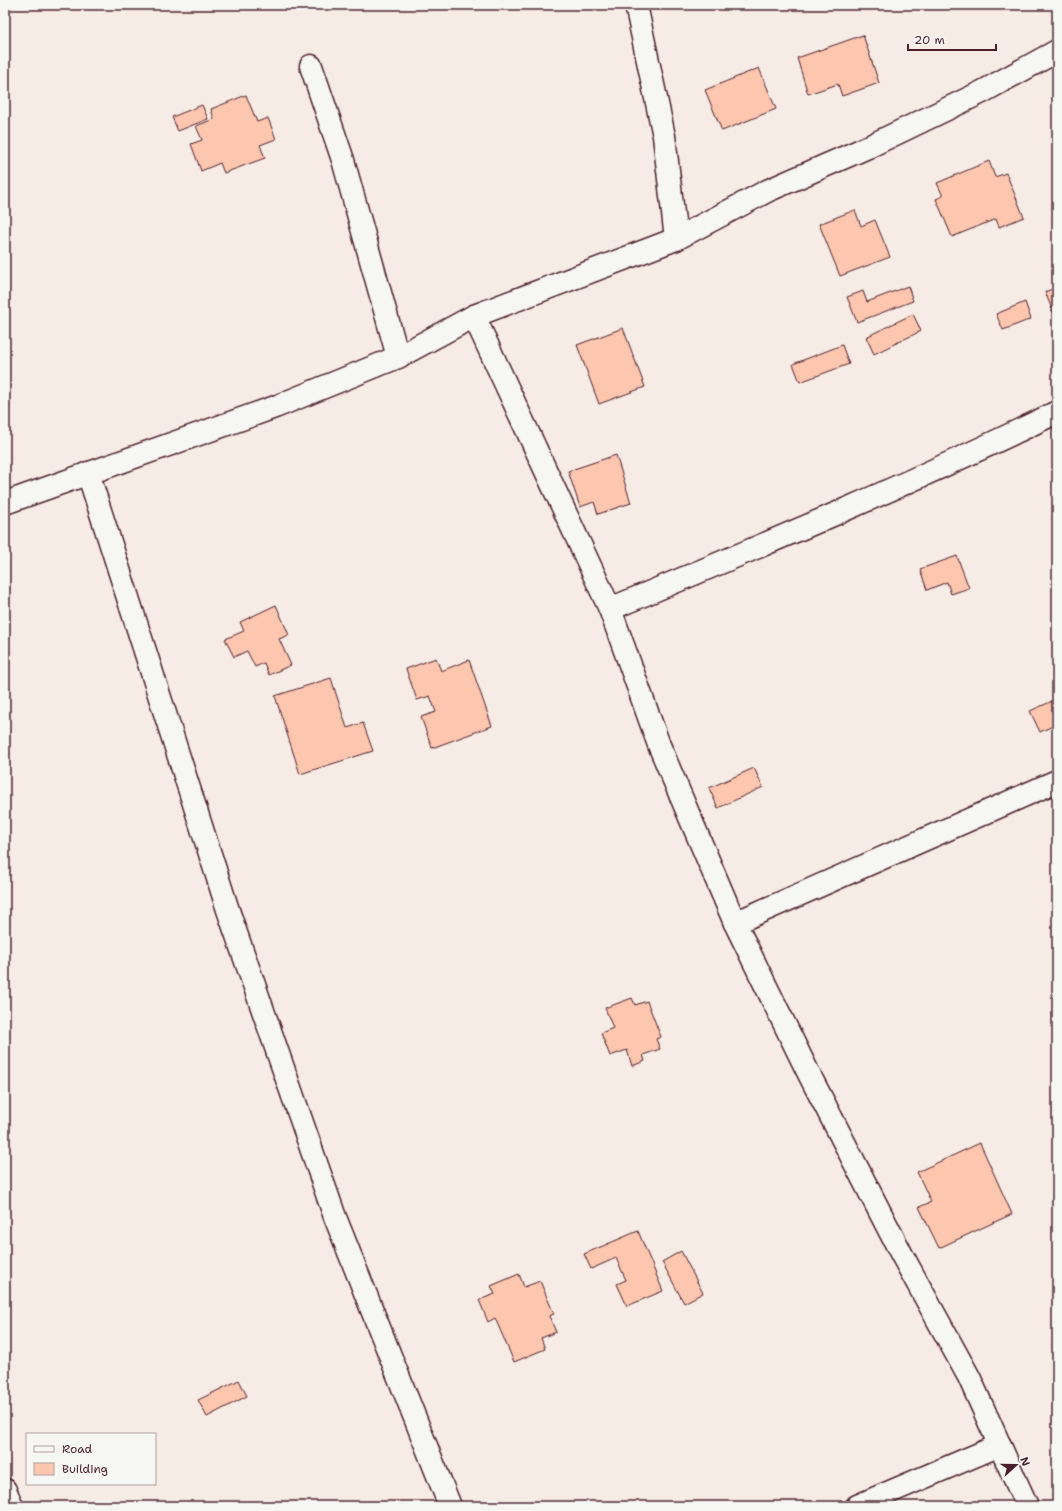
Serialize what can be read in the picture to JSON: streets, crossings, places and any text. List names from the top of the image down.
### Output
{
  "legend": ["Road", "Building"],
  "scale_bar": "20 m",
  "north": "right"
}
